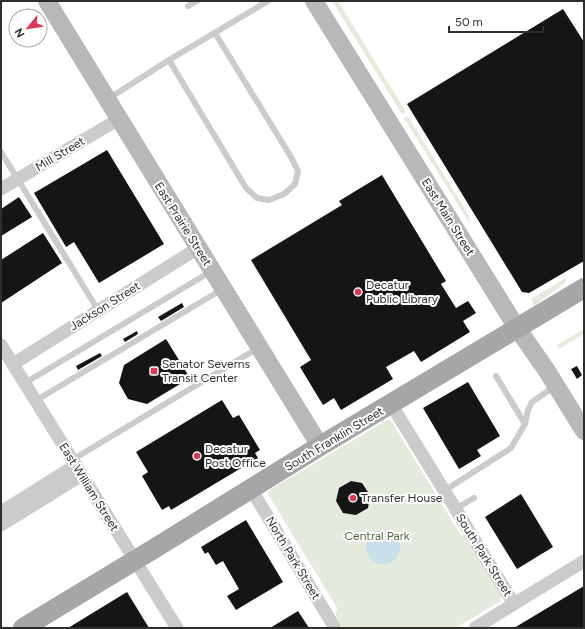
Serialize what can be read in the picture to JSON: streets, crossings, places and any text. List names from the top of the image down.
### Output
{
  "streets": {
    "main road": ["South Franklin Street"],
    "street": [
      "Mill Street",
      "East Main Street",
      "East Prairie Street",
      "Jackson Street",
      "East William Street",
      "South Park Street",
      "North Park Street"
    ]
  },
  "crossings": [
    ["Mill Street", "East Prairie Street"],
    ["East Main Street", "South Franklin Street"],
    ["East Prairie Street", "Jackson Street"],
    ["East Prairie Street", "South Franklin Street"],
    ["Jackson Street", "East William Street"],
    ["South Franklin Street", "East William Street"],
    ["South Franklin Street", "South Park Street"],
    ["South Franklin Street", "North Park Street"]
  ],
  "parks": ["Central Park"],
  "places": {
    "other": ["Decatur Public Library", "Decatur Post Office", "Transfer House"],
    "transit": ["Senator Severns Transit Center"]
  },
  "scale_bar": "50 m",
  "north": "bottom left"
}
